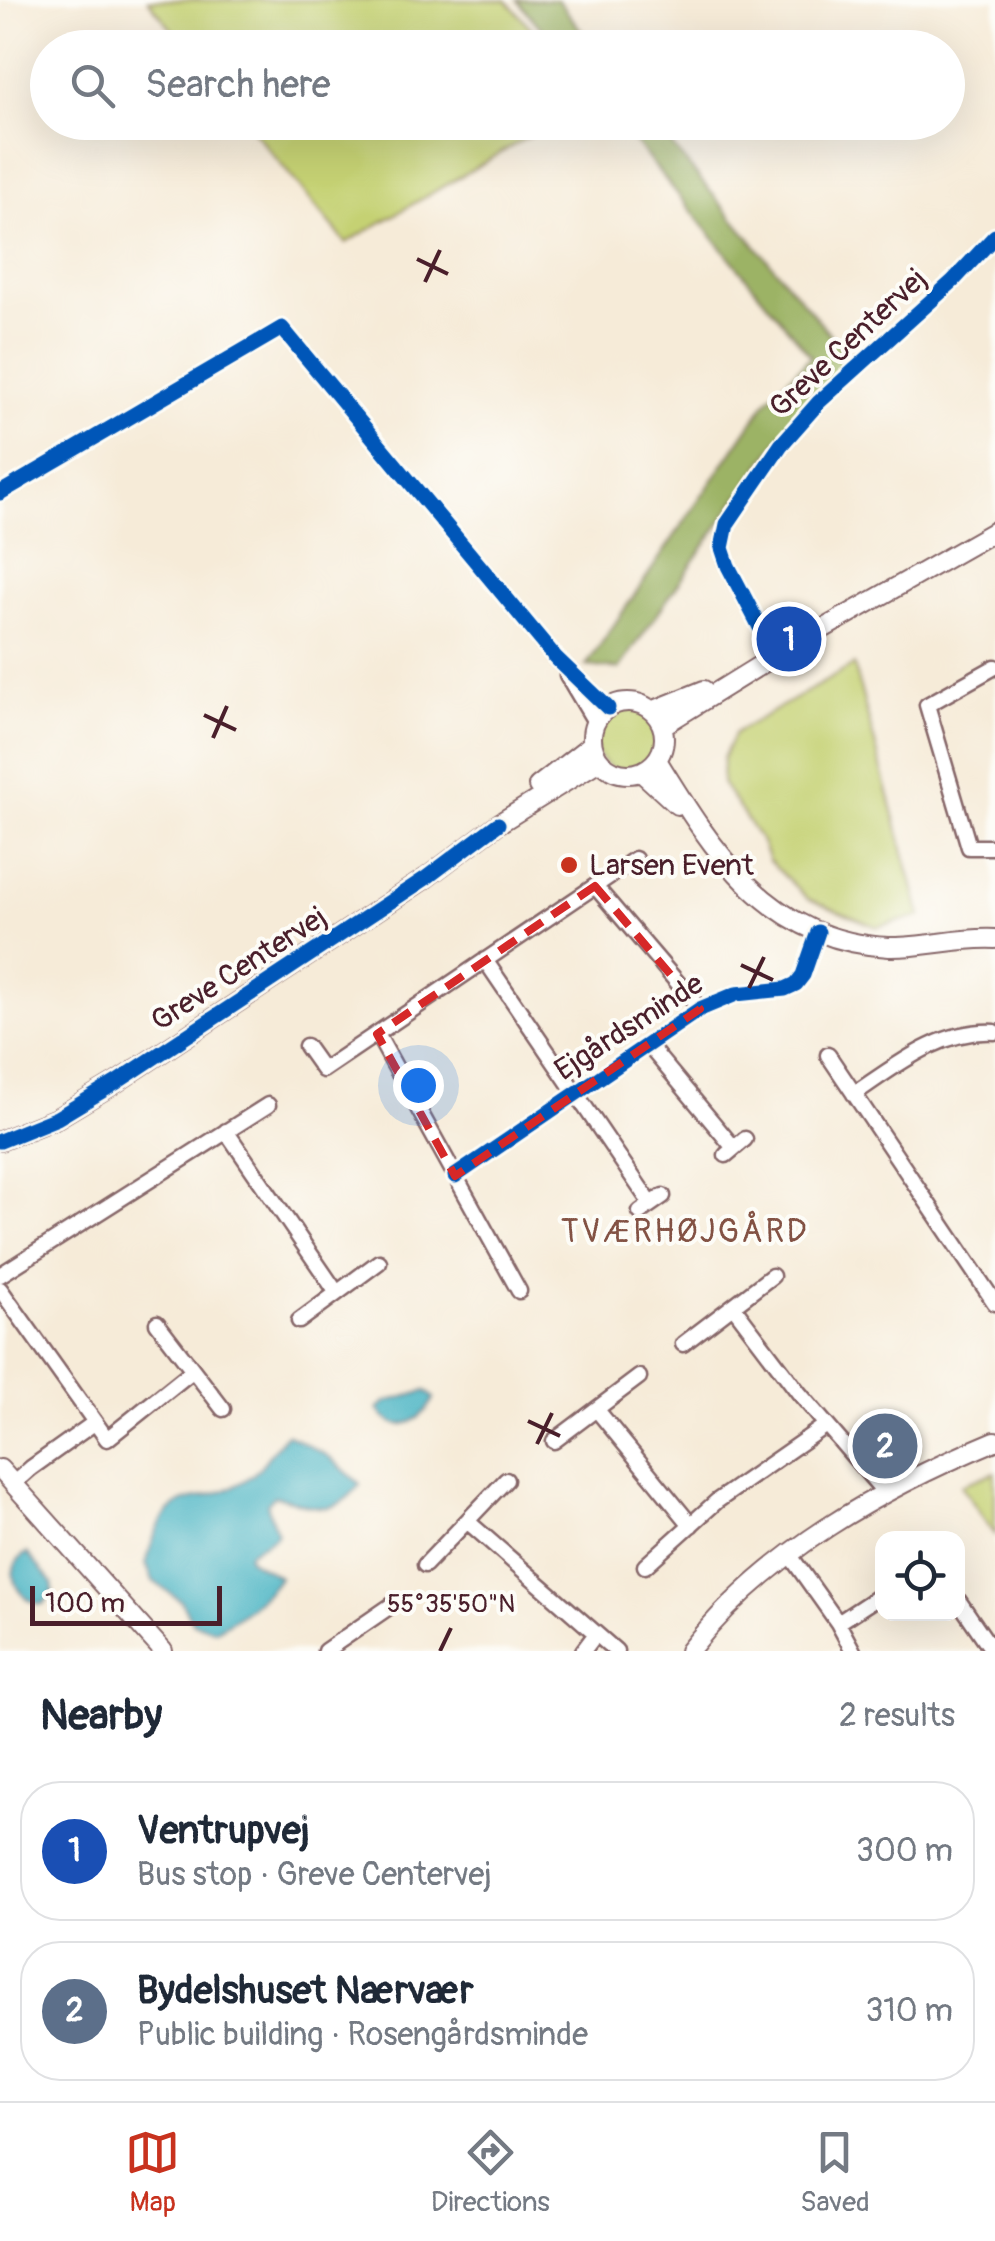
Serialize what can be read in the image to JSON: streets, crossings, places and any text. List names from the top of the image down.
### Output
{
  "streets": {
    "street": ["Greve Centervej", "Ejgårdsminde"]
  },
  "districts": ["TVÆRHØJGÅRD"],
  "places": ["Larsen Event"],
  "scale_bar": "100 m",
  "page": {
    "search": "Search here",
    "pins": ["1", "2"],
    "scale": "100 m",
    "heading": ["Nearby", "2 results"],
    "list": [
      {
        "mark": "1",
        "name": "Ventrupvej",
        "note": "Bus stop · Greve Centervej",
        "value": "300 m"
      },
      {
        "mark": "2",
        "name": "Bydelshuset Nærvær",
        "note": "Public building · Rosengårdsminde",
        "value": "310 m"
      }
    ],
    "nav": ["Map", "Directions", "Saved"]
  },
  "coordinates": ["55°35'50\"N"]
}
